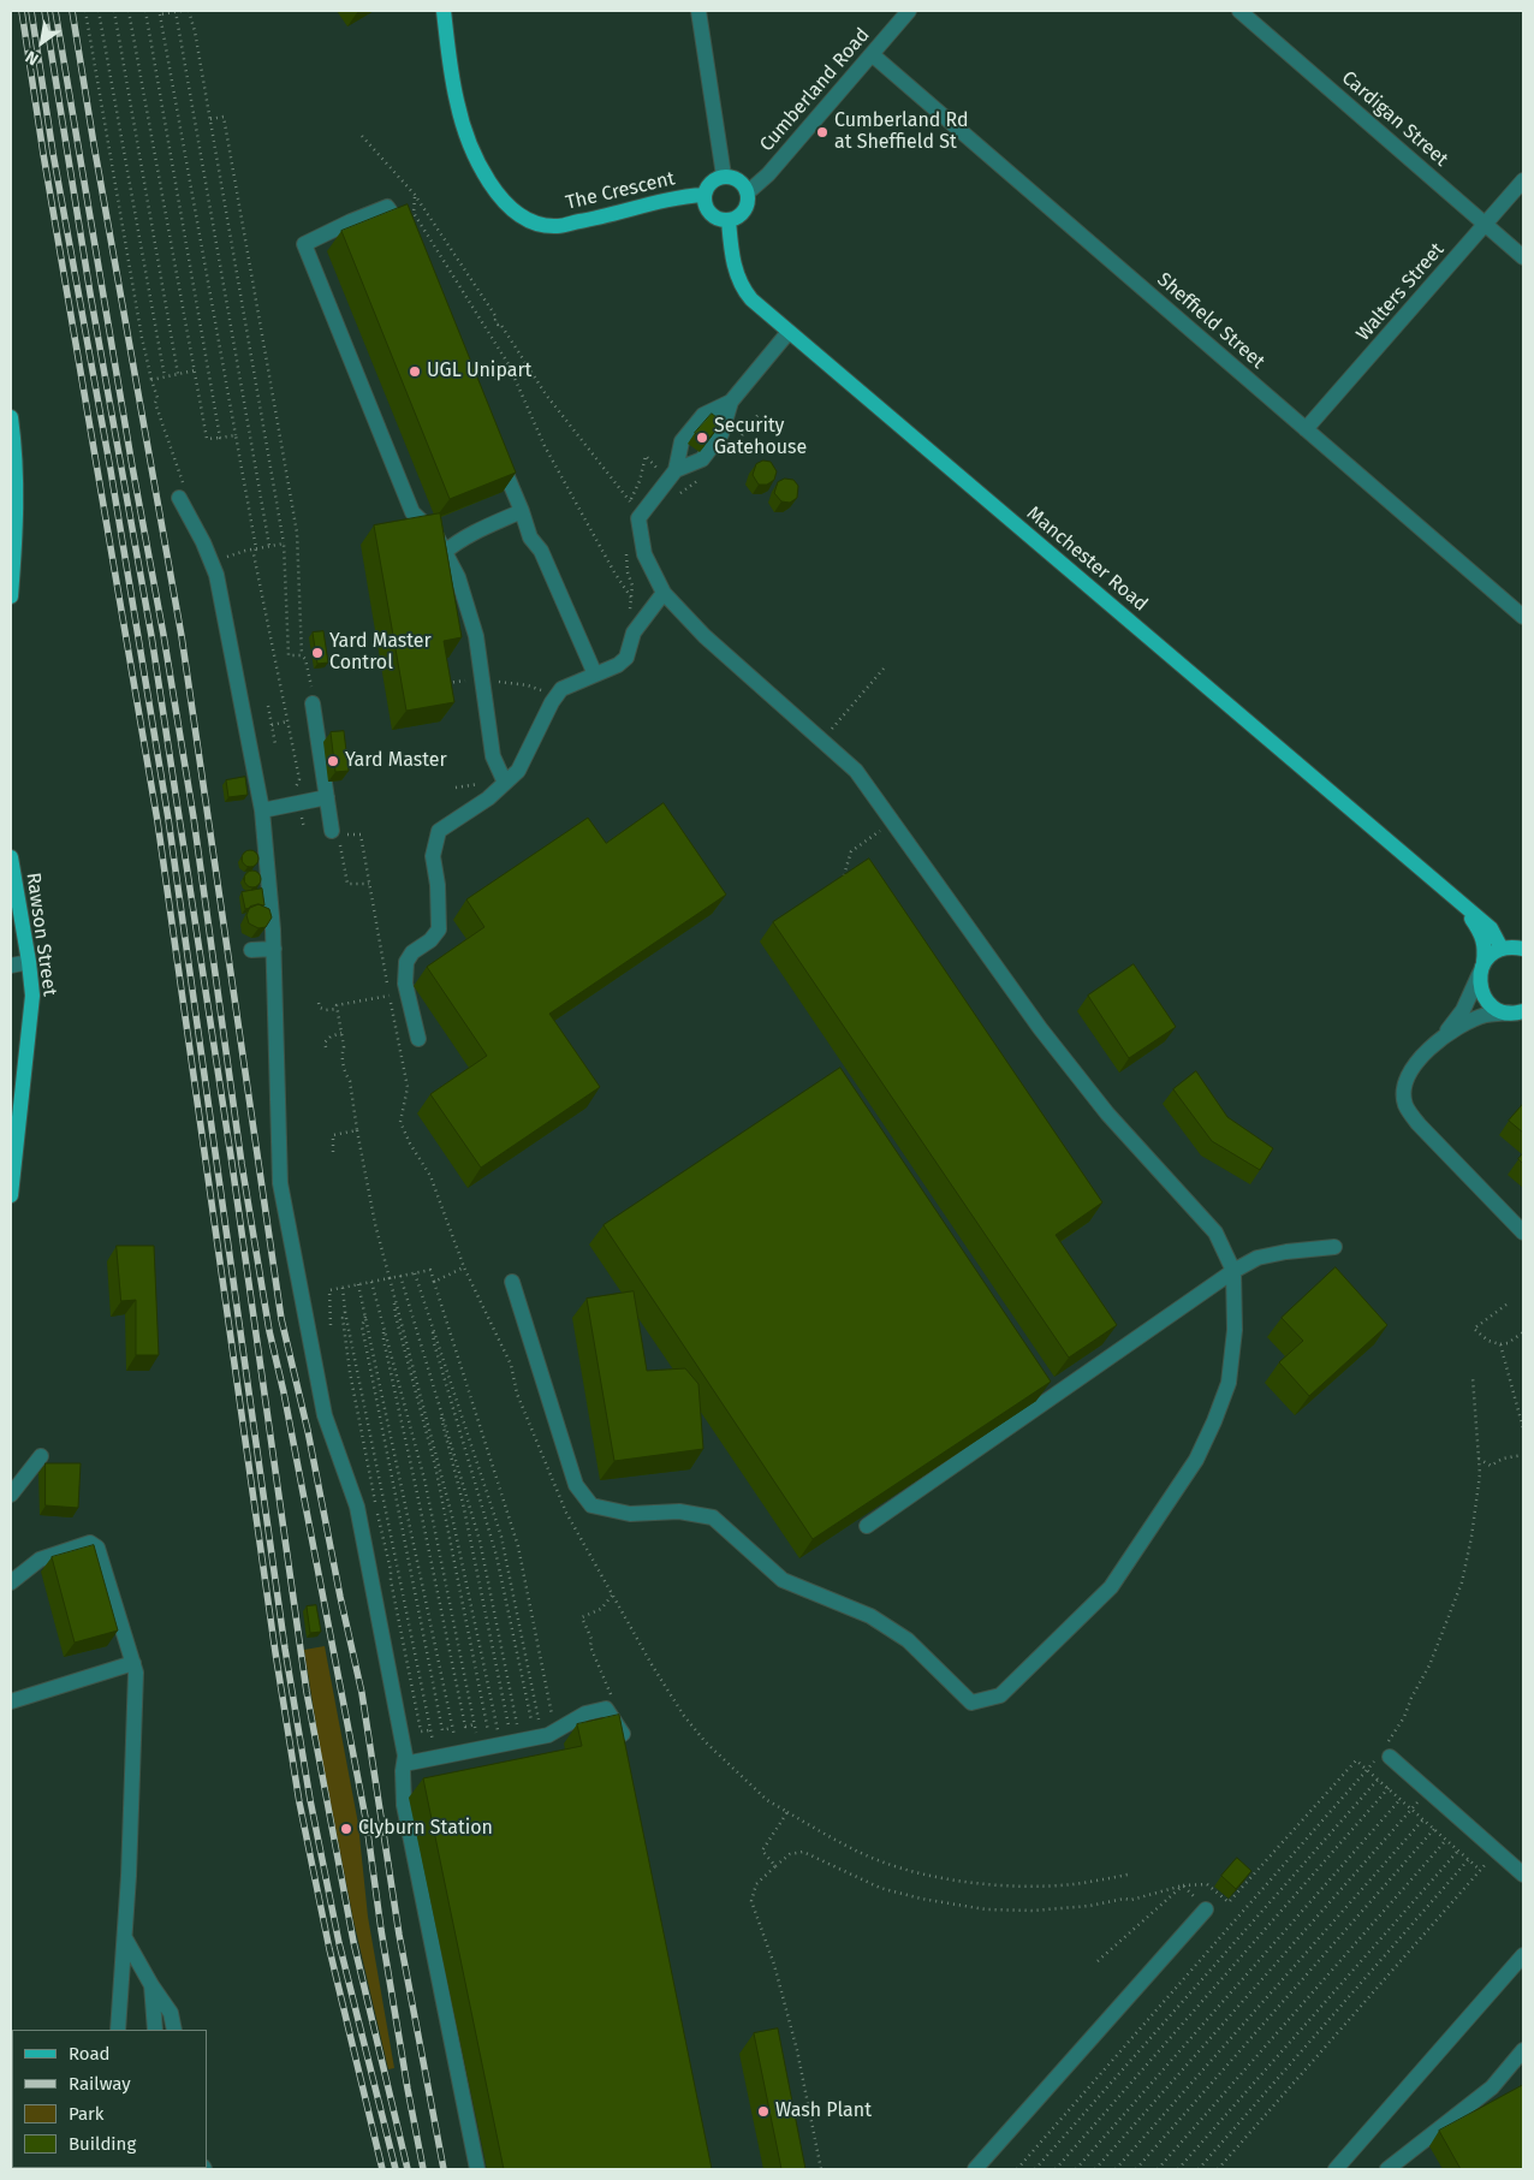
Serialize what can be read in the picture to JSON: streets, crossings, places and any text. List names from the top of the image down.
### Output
{
  "streets": {
    "main road": ["The Crescent", "Manchester Road", "Rawson Street"],
    "street": [
      "Cumberland Road",
      "Cardigan Street",
      "Walters Street",
      "Sheffield Street"
    ]
  },
  "crossings": [
    ["Cumberland Road", "The Crescent"],
    ["Cumberland Road", "Sheffield Street"],
    ["Cumberland Road", "Manchester Road"],
    ["Cardigan Street", "Walters Street"],
    ["The Crescent", "Manchester Road"],
    ["Walters Street", "Sheffield Street"]
  ],
  "places": [
    "Cumberland Rd at Sheffield St",
    "UGL Unipart",
    "Security Gatehouse",
    "Yard Master Control",
    "Yard Master",
    "Clyburn Station",
    "Wash Plant"
  ],
  "legend": [
    "Road",
    "Railway",
    "Park",
    "Building"
  ],
  "north": "bottom left"
}
